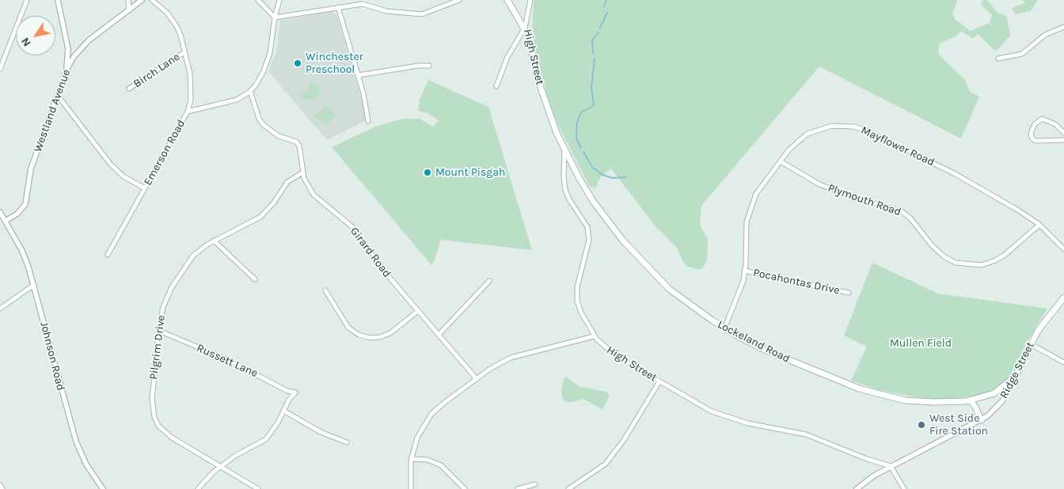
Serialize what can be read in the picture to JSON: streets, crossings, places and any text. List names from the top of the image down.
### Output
{
  "streets": {
    "main road": ["High Street", "Lockeland Road", "Ridge Street"],
    "street": [
      "Birch Lane",
      "Westland Avenue",
      "Mayflower Road",
      "Emerson Road",
      "Plymouth Road",
      "Girard Road",
      "Pocahontas Drive",
      "Pilgrim Drive",
      "Johnson Road",
      "Russett Lane"
    ]
  },
  "crossings": [
    ["High Street", "Lockeland Road"],
    ["High Street", "Ridge Street"],
    ["Westland Avenue", "Johnson Road"],
    ["Mayflower Road", "Plymouth Road"],
    ["Mayflower Road", "Pocahontas Drive"],
    ["Mayflower Road", "Lockeland Road"],
    ["Emerson Road", "Girard Road"],
    ["Girard Road", "Pilgrim Drive"],
    ["Lockeland Road", "Ridge Street"],
    ["Pilgrim Drive", "Russett Lane"]
  ],
  "parks": ["Mullen Field"],
  "places": ["Winchester Preschool", "Mount Pisgah", "West Side Fire Station"],
  "north": "bottom left"
}
